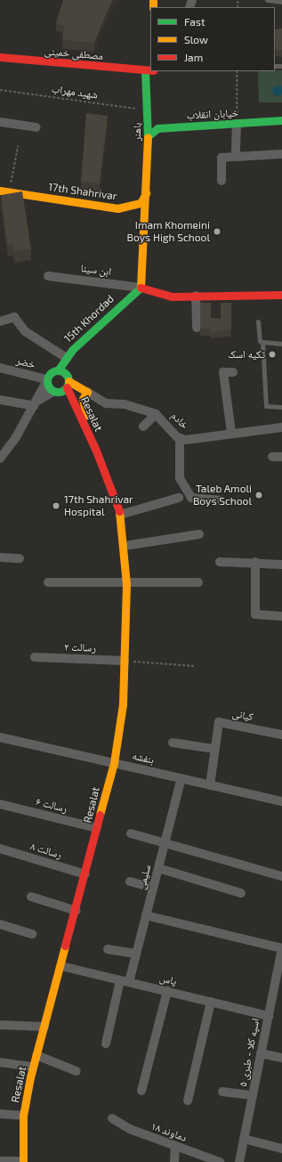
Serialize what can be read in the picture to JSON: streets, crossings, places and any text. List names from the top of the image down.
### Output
{
  "streets": {
    "main road": [
      "مصطفی خمینی",
      "خیابان انقلاب",
      "باهنر",
      "17th Shahrivar",
      "15th Khordad",
      "Resalat",
      "خادم"
    ],
    "street": [
      "ابن سینا",
      "خضر",
      "رسالت ۲",
      "کیانی",
      "بنفشه",
      "رسالت ۶",
      "رسالت ۸",
      "سلیمی",
      "یاس",
      "اسپه کلا - طبری ۵",
      "دماوند ۱۸"
    ],
    "path": ["شهید مهراب"]
  },
  "crossings": [
    ["شهید مهراب", "باهنر"],
    ["خیابان انقلاب", "باهنر"],
    ["باهنر", "17th Shahrivar"],
    ["باهنر", "ابن سینا"],
    ["باهنر", "15th Khordad"],
    ["ابن سینا", "15th Khordad"],
    ["15th Khordad", "خضر"],
    ["15th Khordad", "Resalat"],
    ["15th Khordad", "خادم"],
    ["خضر", "Resalat"],
    ["خضر", "خادم"],
    ["Resalat", "خادم"],
    ["Resalat", "رسالت ۲"],
    ["Resalat", "بنفشه"],
    ["Resalat", "رسالت ۶"],
    ["Resalat", "رسالت ۸"],
    ["Resalat", "یاس"],
    ["کیانی", "بنفشه"],
    ["بنفشه", "سلیمی"],
    ["سلیمی", "یاس"],
    ["یاس", "اسپه کلا - طبری ۵"]
  ],
  "places": [
    "Imam Khomeini Boys High School",
    "تکیه اسک",
    "Taleb Amoli Boys School",
    "17th Shahrivar Hospital"
  ],
  "legend": ["Fast", "Slow", "Jam"]
}
